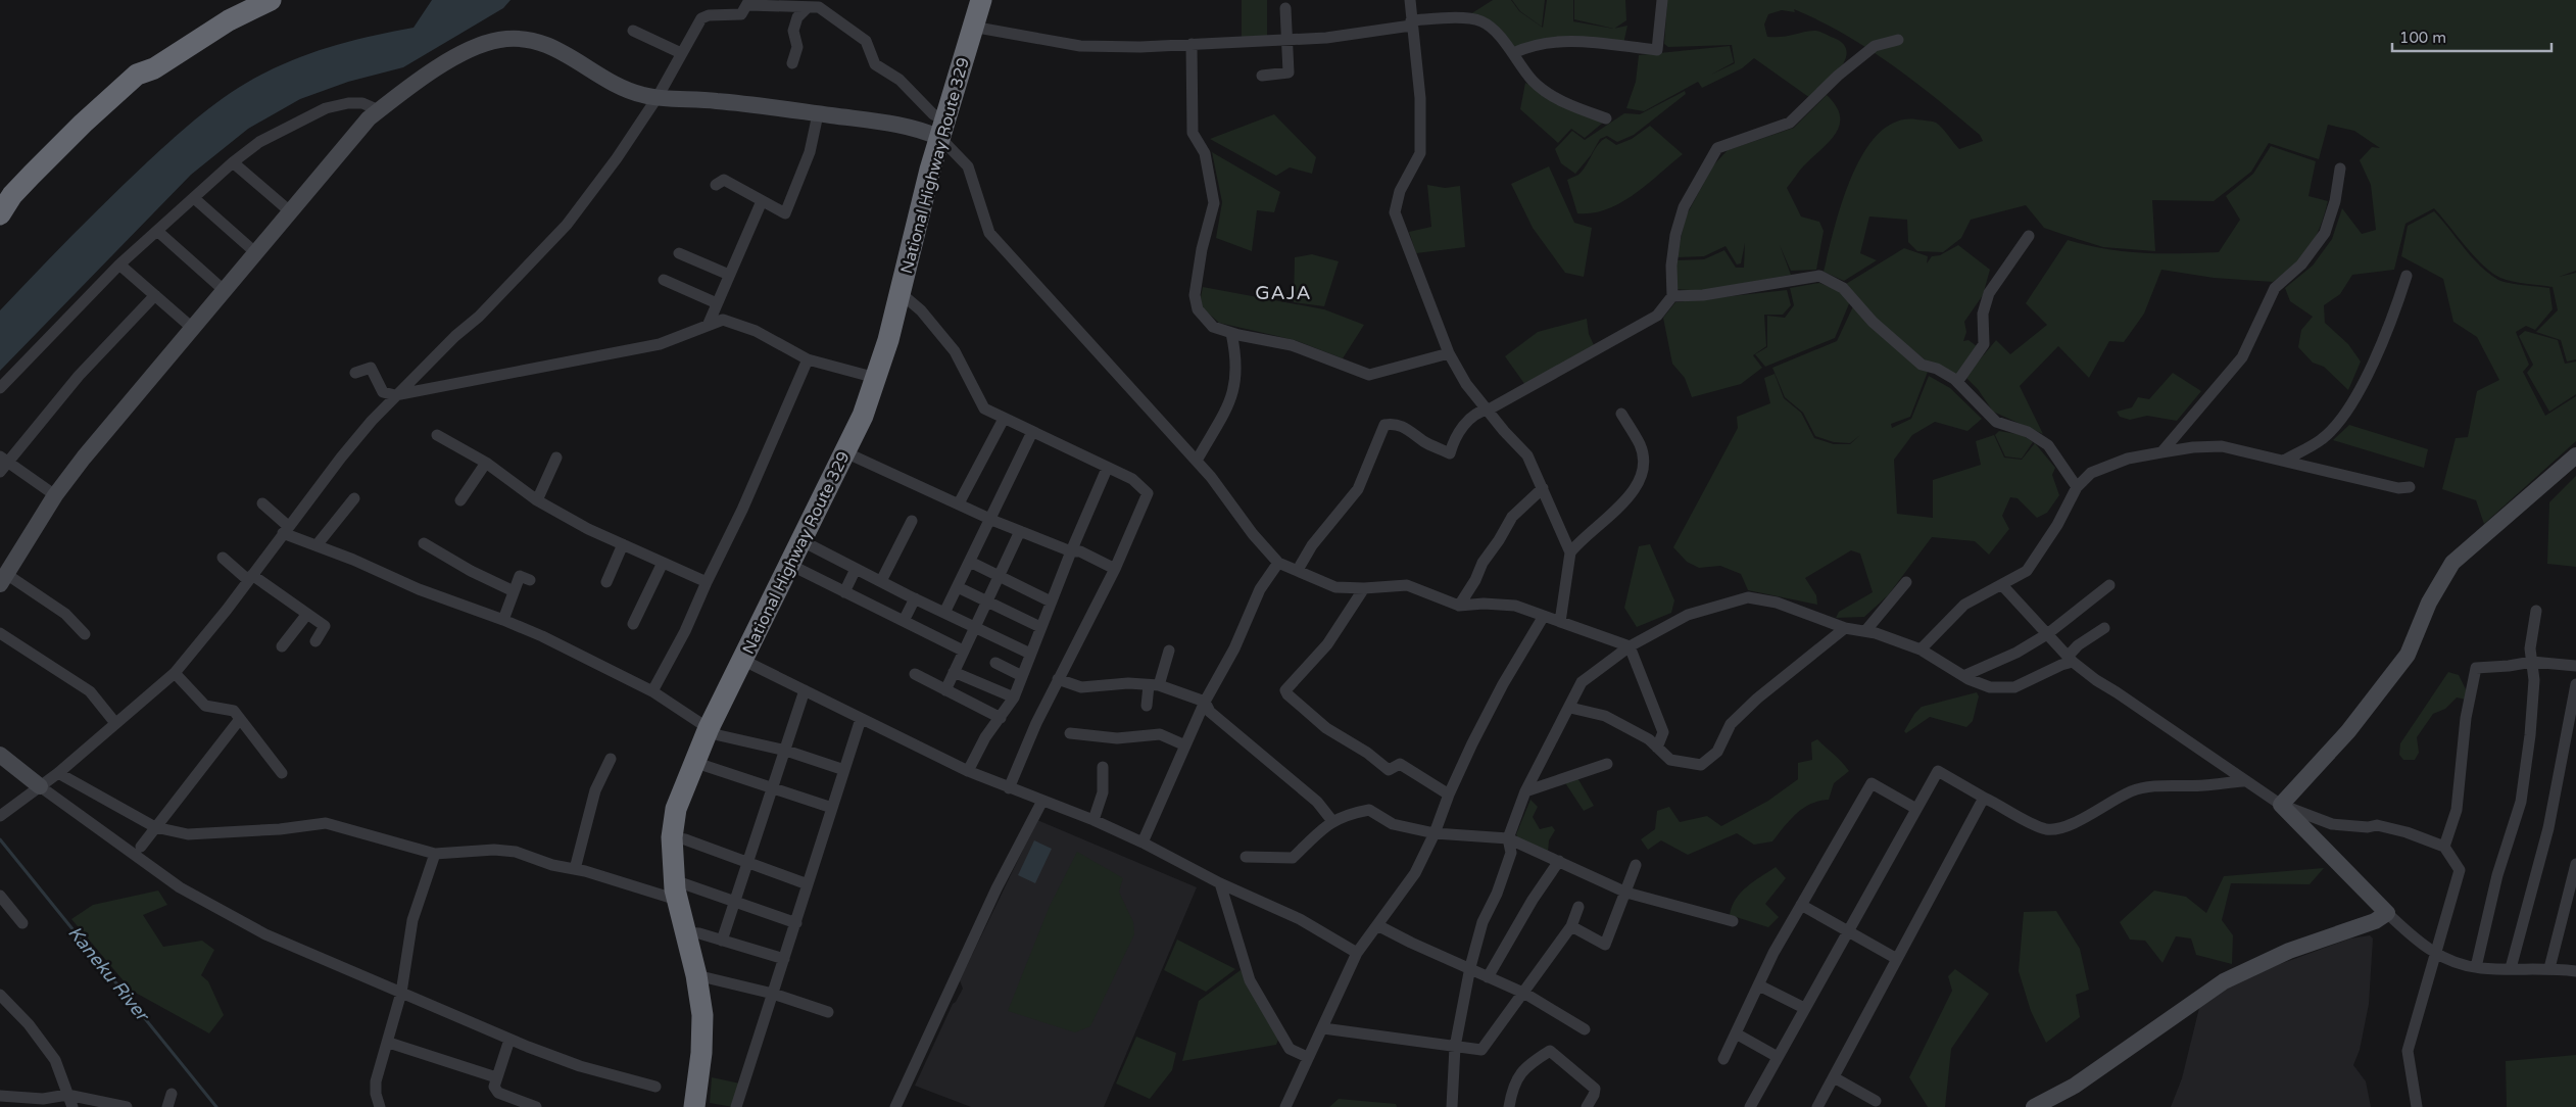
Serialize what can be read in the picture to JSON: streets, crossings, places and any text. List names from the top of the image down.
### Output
{
  "streets": {
    "highway": ["National Highway Route 329"]
  },
  "districts": ["GAJA"],
  "water": ["Kaneku River"],
  "scale_bar": "100 m"
}
